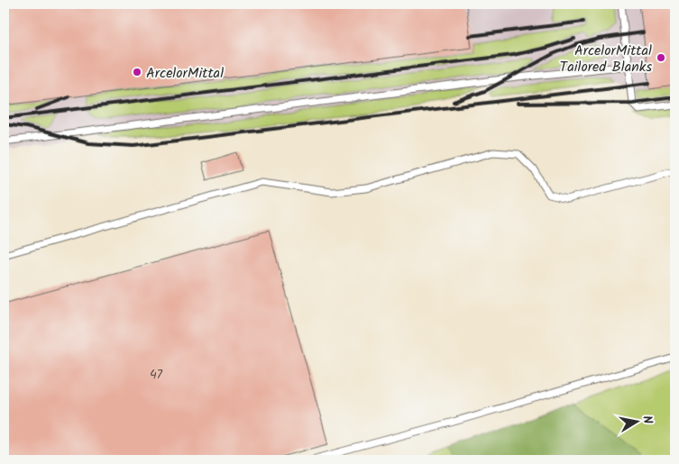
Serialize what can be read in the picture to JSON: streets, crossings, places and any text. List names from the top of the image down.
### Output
{
  "places": ["ArcelorMittal Tailored Blanks", "ArcelorMittal"],
  "house_numbers": ["47"],
  "north": "right"
}
